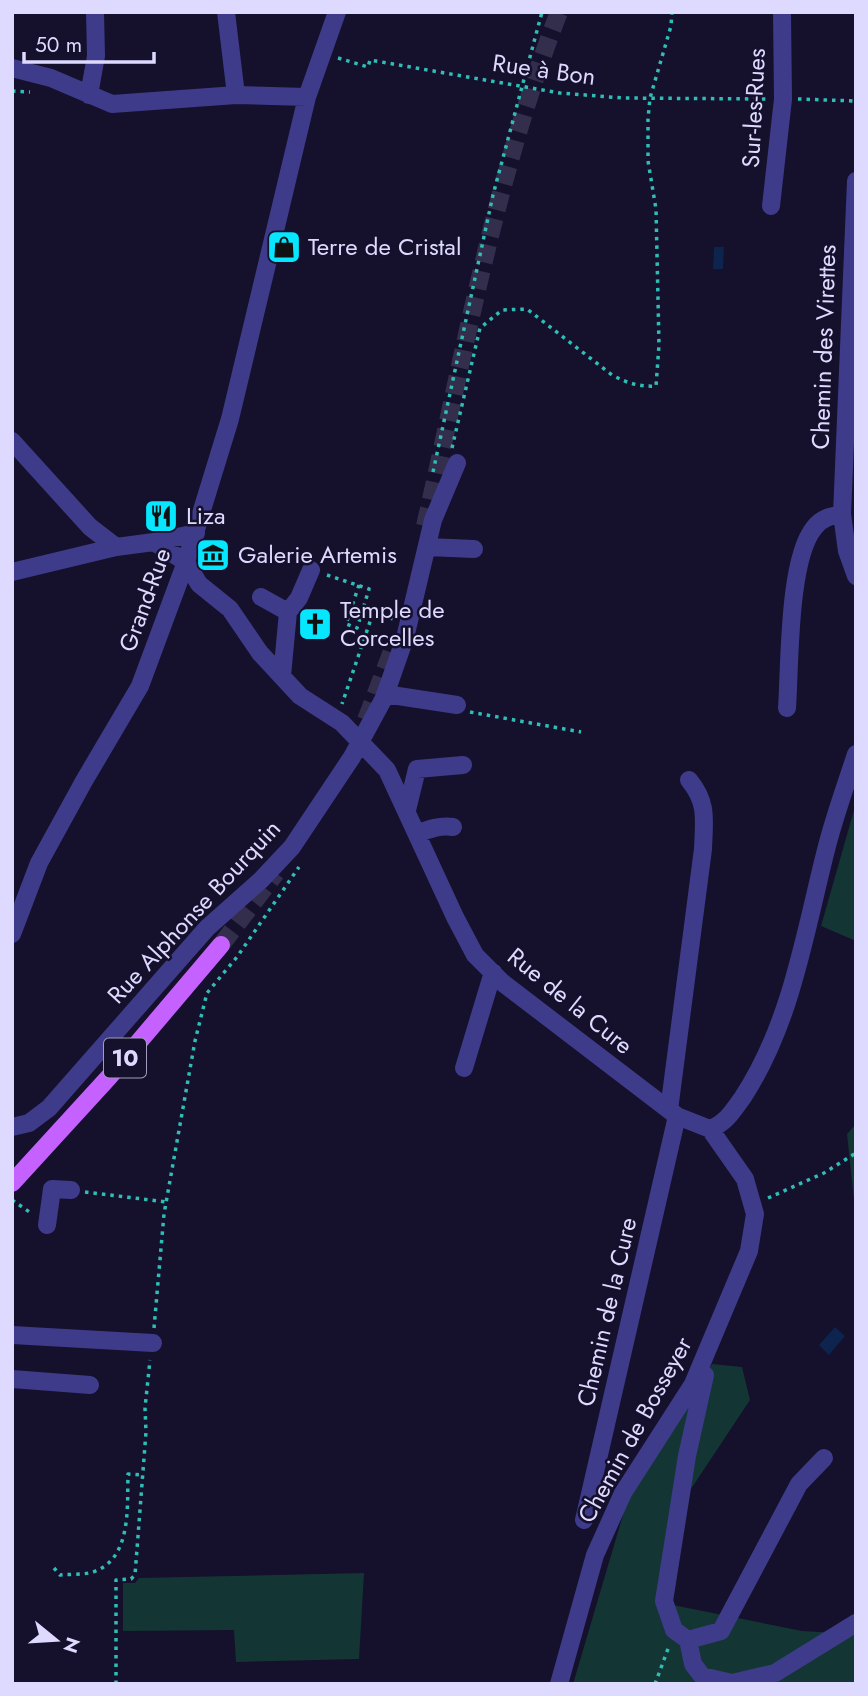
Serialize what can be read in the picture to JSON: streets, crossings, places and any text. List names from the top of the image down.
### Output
{
  "streets": {
    "main road": ["10"],
    "street": [
      "Sur-les-Rues",
      "Chemin des Virettes",
      "Grand-Rue",
      "Rue Alphonse Bourquin",
      "Rue de la Cure",
      "Chemin de la Cure",
      "Chemin de Bosseyer"
    ],
    "path": ["Rue à Bon"]
  },
  "crossings": [
    ["Rue à Bon", "Sur-les-Rues"],
    ["Rue à Bon", "Grand-Rue"],
    ["Grand-Rue", "Rue de la Cure"],
    ["Rue Alphonse Bourquin", "Rue de la Cure"],
    ["Rue de la Cure", "Chemin de la Cure"],
    ["Rue de la Cure", "Chemin de Bosseyer"]
  ],
  "places": {
    "shop": ["Terre de Cristal"],
    "restaurant": ["Liza"],
    "museum": ["Galerie Artemis"],
    "church": ["Temple de Corcelles"]
  },
  "scale_bar": "50 m",
  "north": "right"
}
